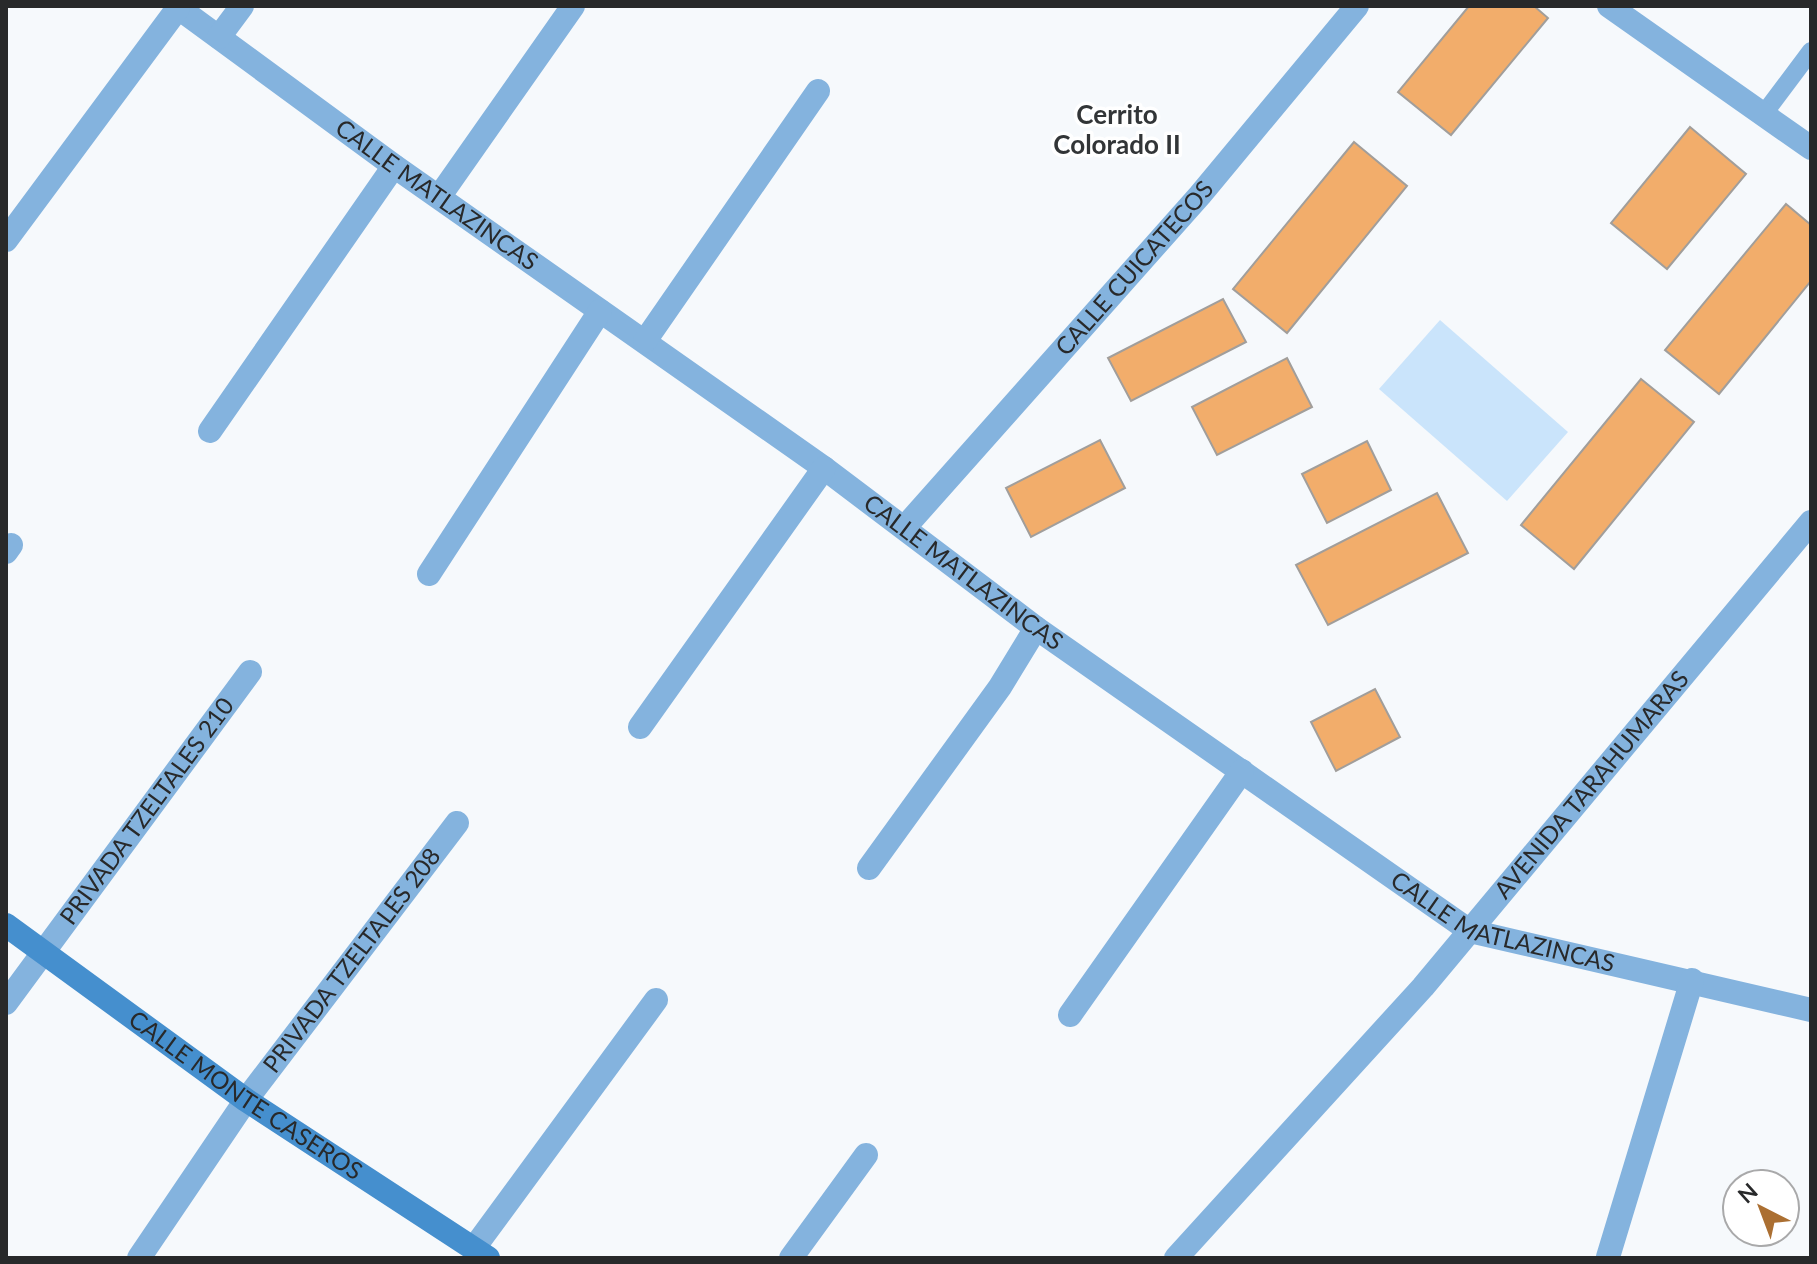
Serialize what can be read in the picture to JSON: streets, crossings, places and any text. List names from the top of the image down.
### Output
{
  "streets": {
    "street": [
      "CALLE MATLAZINCAS",
      "CALLE CUICATECOS",
      "AVENIDA TARAHUMARAS",
      "PRIVADA TZELTALES 210",
      "PRIVADA TZELTALES 208",
      "CALLE MONTE CASEROS"
    ]
  },
  "crossings": [
    ["CALLE MATLAZINCAS", "CALLE CUICATECOS"],
    ["CALLE MATLAZINCAS", "AVENIDA TARAHUMARAS"],
    ["PRIVADA TZELTALES 210", "CALLE MONTE CASEROS"],
    ["PRIVADA TZELTALES 208", "CALLE MONTE CASEROS"]
  ],
  "districts": ["Cerrito Colorado II"],
  "north": "top left"
}
